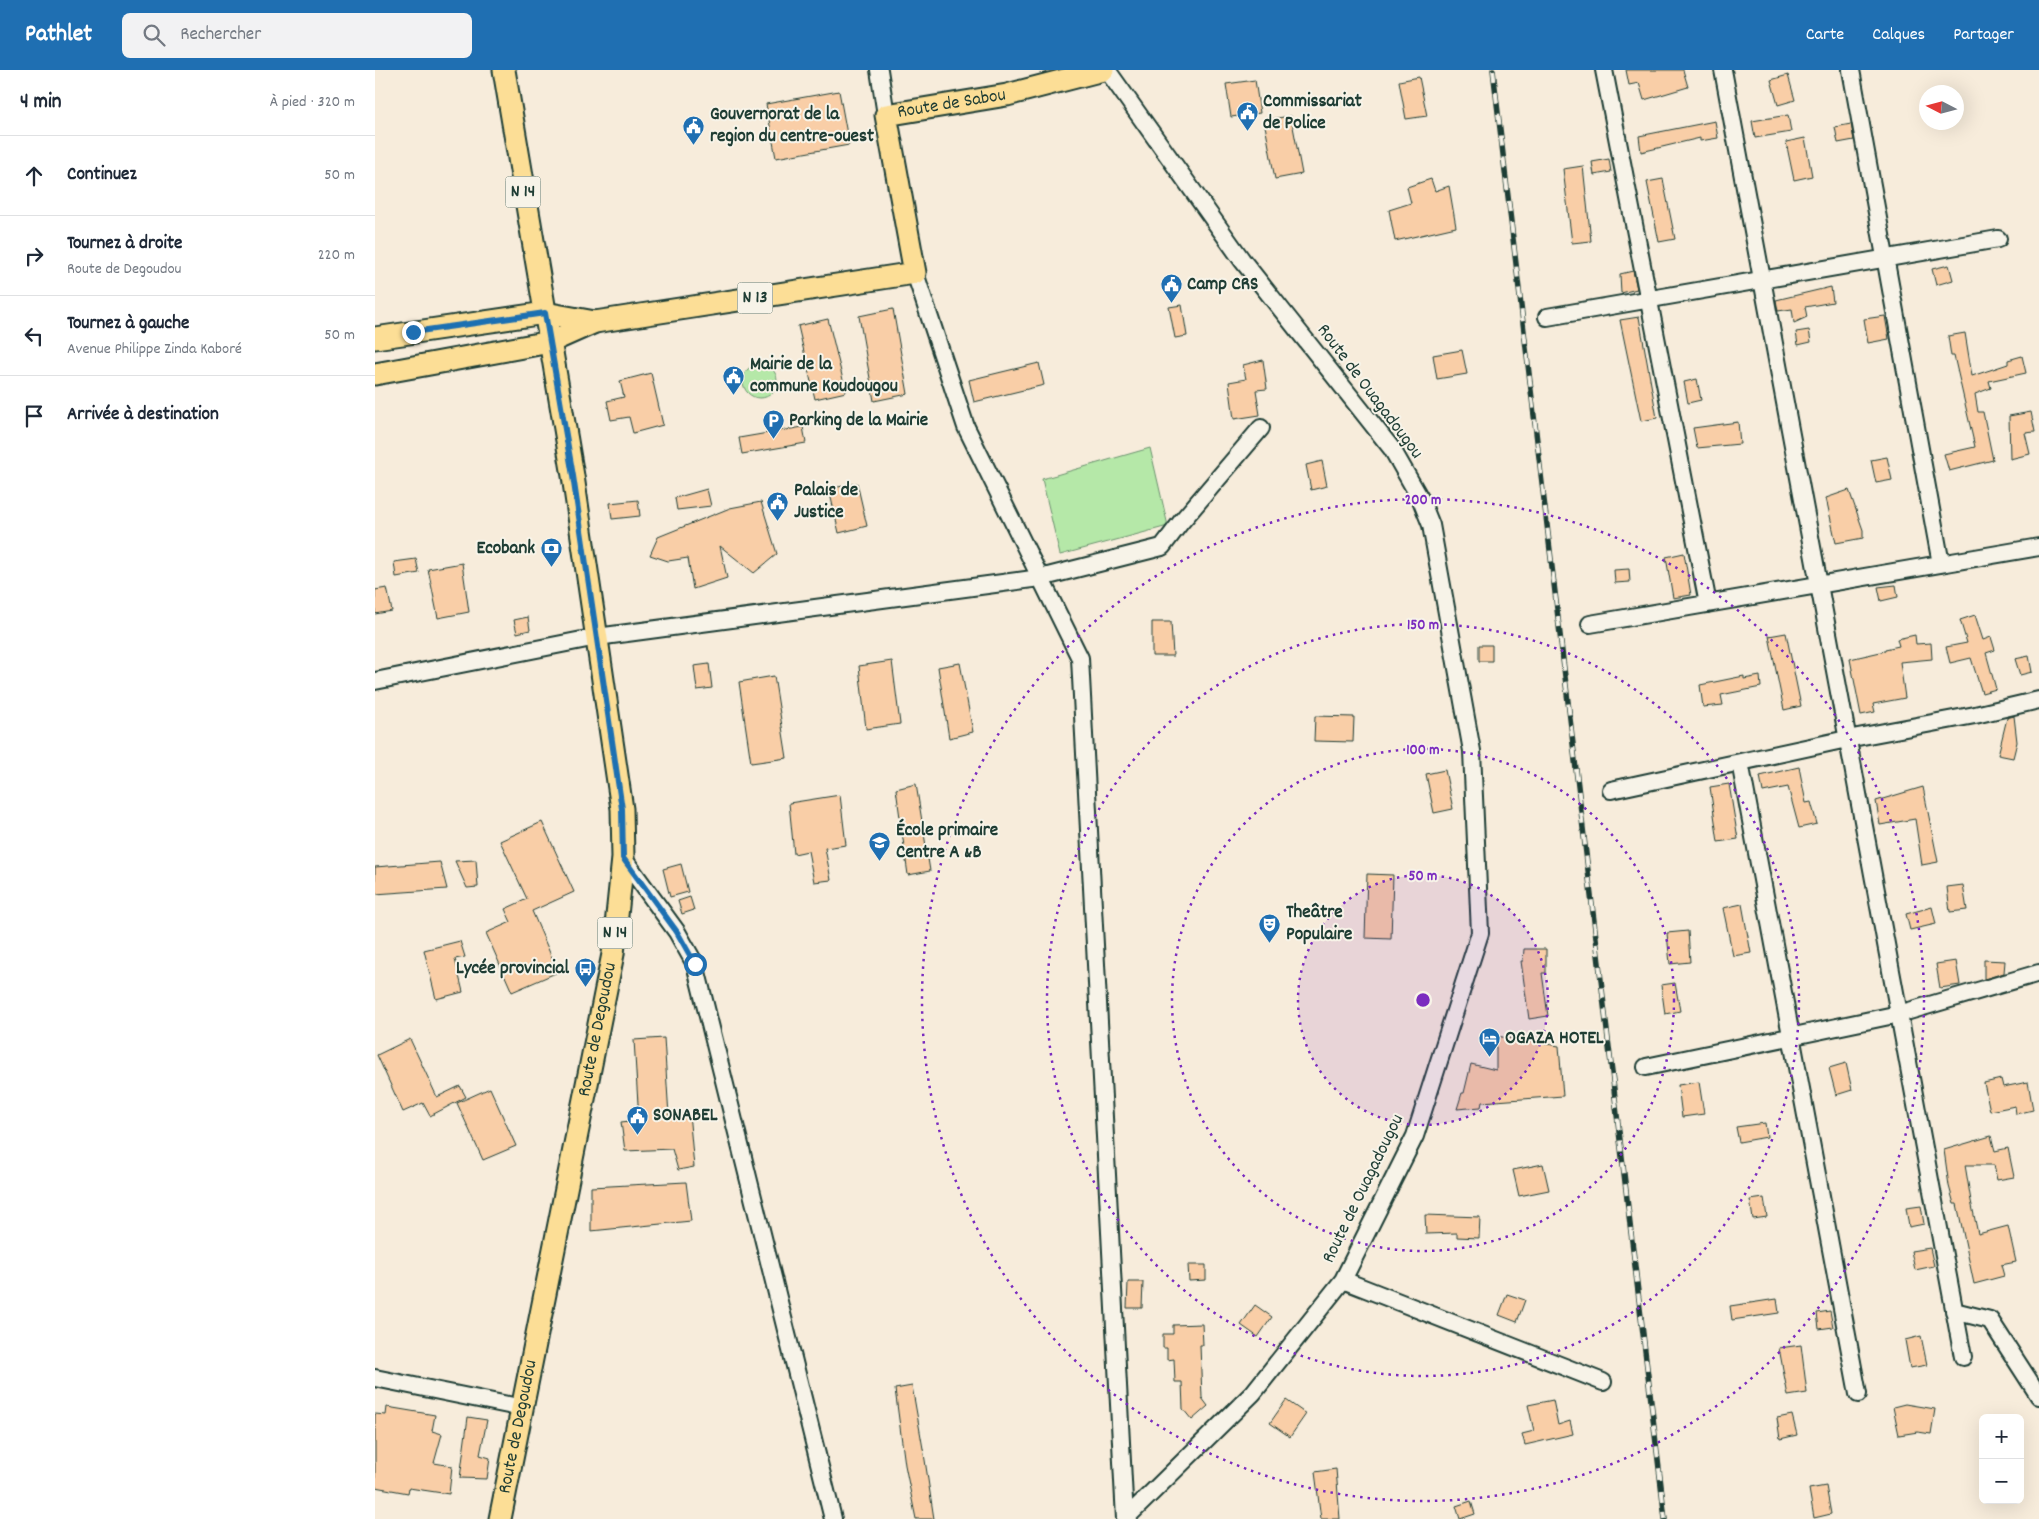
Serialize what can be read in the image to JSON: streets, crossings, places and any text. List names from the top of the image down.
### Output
{
  "streets": {
    "main road": [
      "Route de Sabou",
      "N 14",
      "N 13",
      "Route de Degoudou"
    ],
    "street": ["Route de Ouagadougou"]
  },
  "crossings": [
    ["N 14", "N 13"],
    ["N 14", "Route de Degoudou"],
    ["N 13", "Route de Degoudou"]
  ],
  "places": {
    "public building": [
      "Commissariat de Police",
      "Gouvernorat de la region du centre-ouest",
      "Camp CRS",
      "Mairie de la commune Koudougou",
      "Palais de Justice",
      "SONABEL"
    ],
    "parking": ["Parking de la Mairie"],
    "bank": ["Ecobank"],
    "school or university": ["École primaire Centre A &B"],
    "theatre": ["Theâtre Populaire"],
    "bus stop": ["Lycée provincial"],
    "hotel": ["OGAZA HOTEL"]
  },
  "north": "left",
  "page": {
    "header": "Pathlet",
    "search": "Rechercher",
    "nav": ["Carte", "Calques", "Partager"],
    "heading": ["4 min", "À pied · 320 m"],
    "list": [
      ["Continuez", "50 m"],
      ["Tournez à droite", "Route de Degoudou", "220 m"],
      ["Tournez à gauche", "Avenue Philippe Zinda Kaboré", "50 m"],
      "Arrivée à destination"
    ],
    "map_buttons": ["+", "−"]
  },
  "rings": [
    "200 m",
    "150 m",
    "100 m",
    "50 m"
  ]
}
